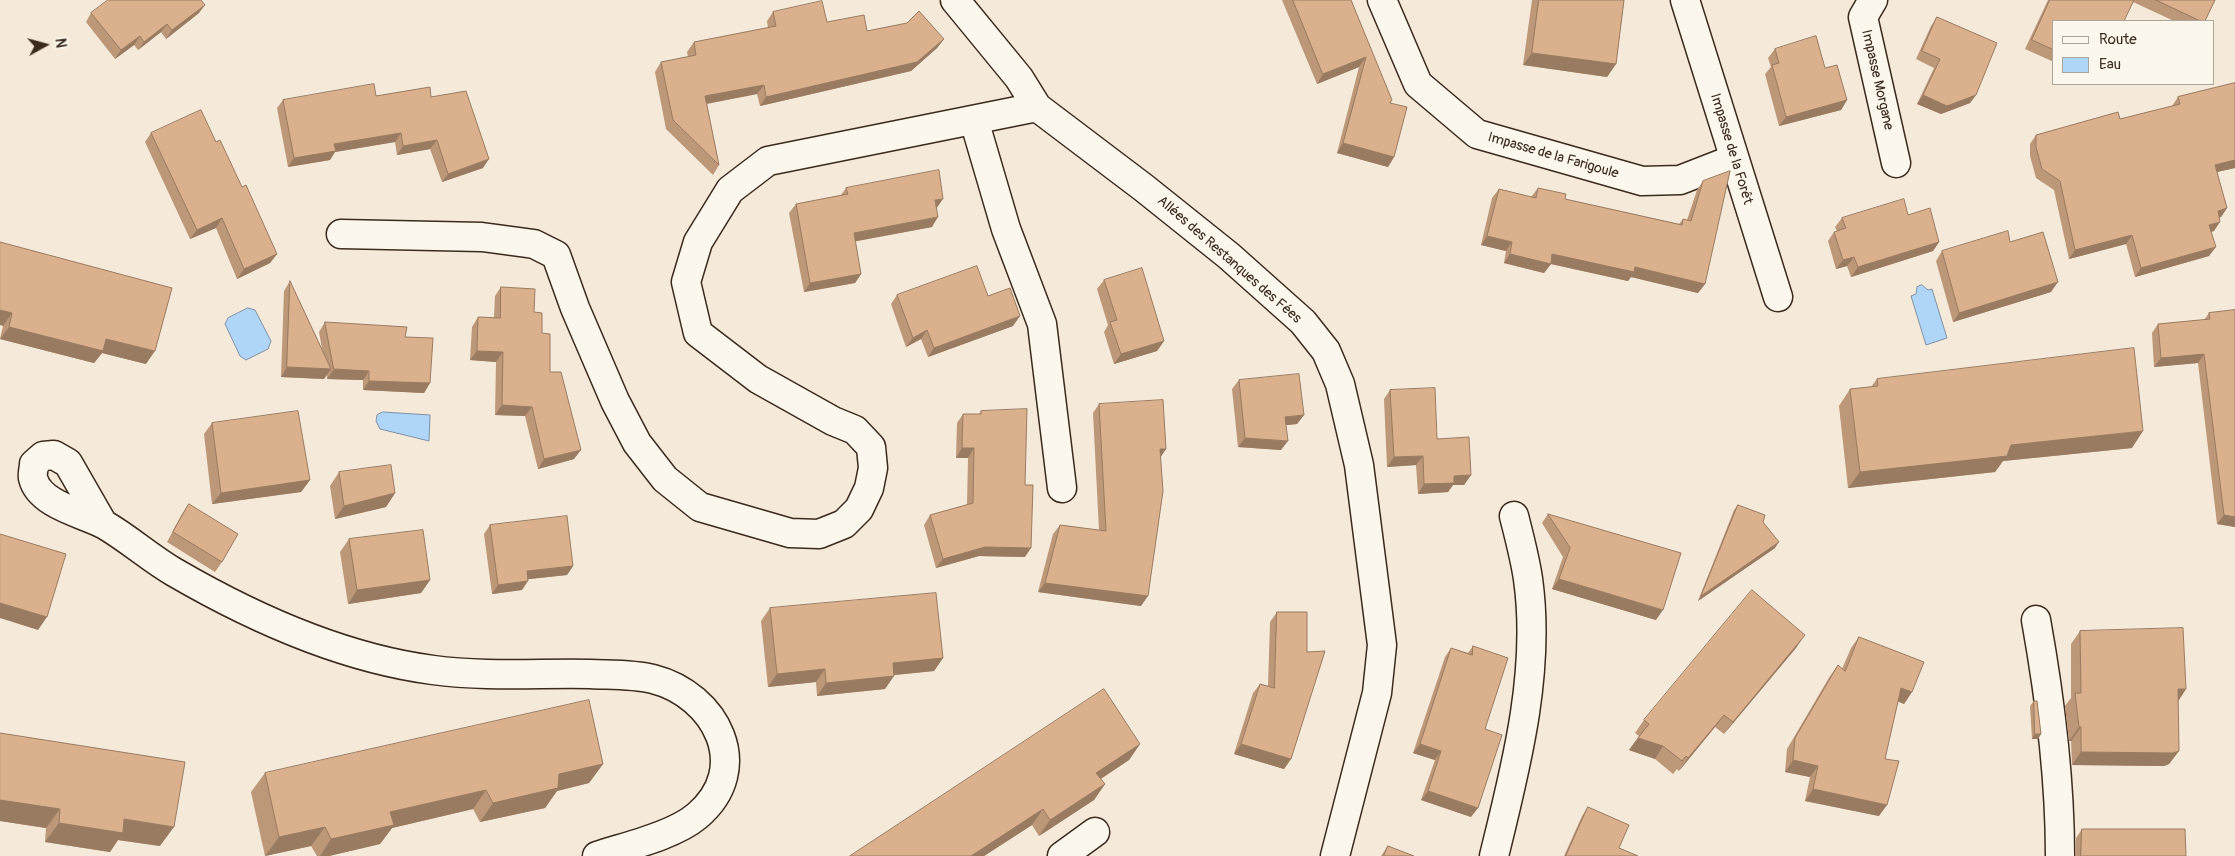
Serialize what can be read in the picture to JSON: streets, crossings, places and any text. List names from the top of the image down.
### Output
{
  "streets": {
    "street": [
      "Impasse Morgane",
      "Impasse de la Forêt",
      "Impasse de la Farigoule",
      "Allées des Restanques des Fées"
    ]
  },
  "crossings": [
    ["Impasse de la Forêt", "Impasse de la Farigoule"]
  ],
  "legend": ["Route", "Eau"],
  "north": "right"
}
